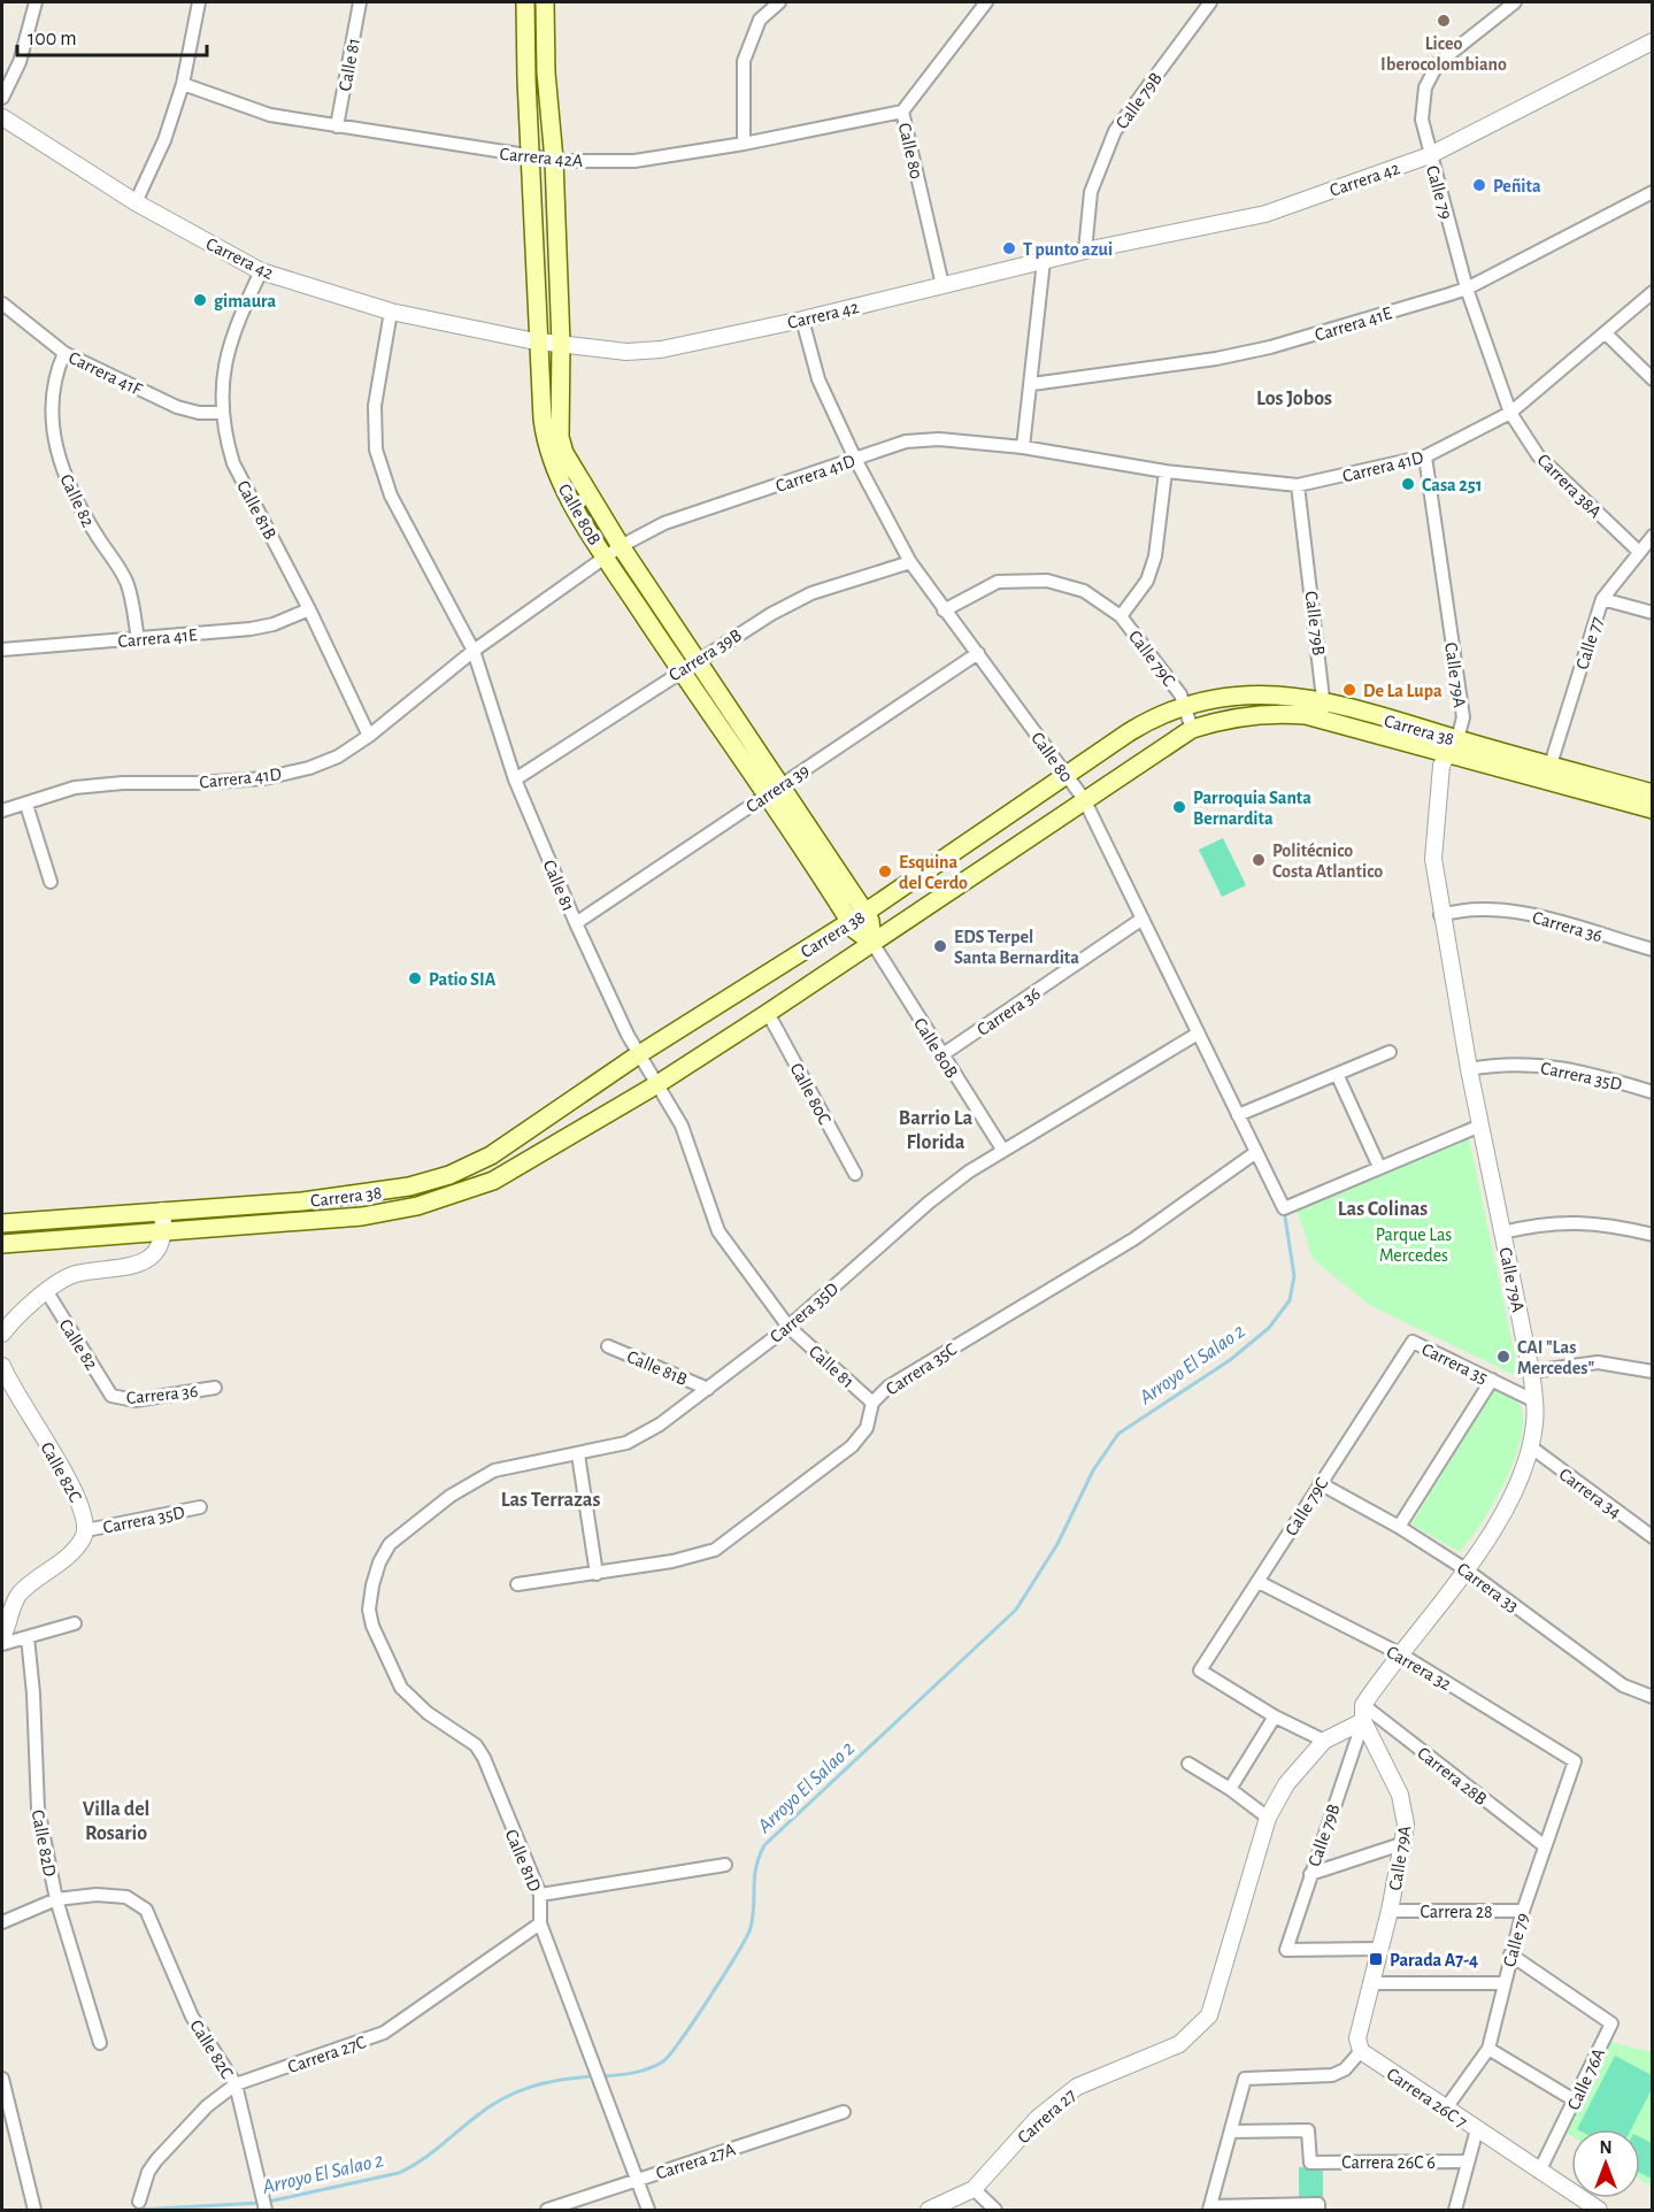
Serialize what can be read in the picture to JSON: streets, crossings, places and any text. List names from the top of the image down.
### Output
{
  "streets": {
    "main road": ["Calle 80B", "Carrera 38"],
    "street": [
      "Calle 81",
      "Calle 79B",
      "Calle 80",
      "Carrera 42A",
      "Carrera 42",
      "Calle 79",
      "Carrera 41E",
      "Carrera 41F",
      "Carrera 41D",
      "Carrera 38A",
      "Calle 82",
      "Calle 81B",
      "Calle 77",
      "Carrera 39B",
      "Calle 79C",
      "Calle 79A",
      "Carrera 39",
      "Carrera 36",
      "Carrera 35D",
      "Calle 80C",
      "Carrera 35",
      "Carrera 35C",
      "Calle 82C",
      "Carrera 34",
      "Carrera 33",
      "Carrera 32",
      "Carrera 28B",
      "Calle 82D",
      "Calle 81D",
      "Carrera 28",
      "Carrera 27C",
      "Calle 76A",
      "Carrera 26C 7",
      "Carrera 27",
      "Carrera 27A",
      "Carrera 26C 6"
    ]
  },
  "crossings": [
    ["Calle 81", "Carrera 42A"],
    ["Calle 81", "Carrera 42"],
    ["Calle 81", "Carrera 41D"],
    ["Calle 81", "Carrera 39B"],
    ["Calle 81", "Carrera 38"],
    ["Calle 81", "Carrera 39"],
    ["Calle 81", "Carrera 35D"],
    ["Calle 81", "Carrera 35C"],
    ["Calle 79B", "Carrera 42"],
    ["Calle 79B", "Carrera 41D"],
    ["Calle 79B", "Calle 79A"],
    ["Calle 79B", "Carrera 38"],
    ["Calle 79B", "Carrera 28B"],
    ["Calle 80", "Carrera 42A"],
    ["Calle 80", "Carrera 42"],
    ["Calle 80", "Carrera 41D"],
    ["Calle 80", "Carrera 39B"],
    ["Calle 80", "Carrera 38"],
    ["Calle 80", "Carrera 39"],
    ["Calle 80", "Carrera 36"],
    ["Calle 80", "Carrera 35D"],
    ["Calle 80", "Carrera 35C"],
    ["Carrera 42A", "Calle 80B"],
    ["Carrera 42", "Calle 79"],
    ["Carrera 42", "Calle 81B"],
    ["Carrera 42", "Calle 80B"],
    ["Calle 79", "Carrera 41E"],
    ["Calle 79", "Carrera 41D"],
    ["Calle 79", "Carrera 38A"],
    ["Calle 79", "Carrera 32"],
    ["Calle 79", "Carrera 28B"],
    ["Calle 79", "Carrera 28"],
    ["Calle 79", "Calle 76A"],
    ["Calle 79", "Carrera 26C 7"],
    ["Carrera 41E", "Calle 82"],
    ["Carrera 41E", "Calle 81B"],
    ["Carrera 41F", "Calle 82"],
    ["Carrera 41F", "Calle 81B"],
    ["Carrera 41D", "Carrera 38A"],
    ["Carrera 41D", "Calle 81B"],
    ["Carrera 41D", "Calle 80B"],
    ["Carrera 41D", "Calle 79C"],
    ["Carrera 41D", "Calle 79A"],
    ["Carrera 38A", "Calle 77"],
    ["Calle 82", "Carrera 36"],
    ["Calle 81B", "Carrera 35D"],
    ["Calle 80B", "Carrera 39B"],
    ["Calle 80B", "Carrera 38"],
    ["Calle 80B", "Carrera 39"],
    ["Calle 80B", "Carrera 36"],
    ["Calle 80B", "Carrera 35D"],
    ["Calle 77", "Carrera 38"],
    ["Calle 79C", "Carrera 38"],
    ["Calle 79C", "Carrera 35"],
    ["Calle 79C", "Carrera 33"],
    ["Calle 79C", "Carrera 32"],
    ["Calle 79A", "Carrera 38"],
    ["Calle 79A", "Carrera 36"],
    ["Calle 79A", "Carrera 35D"],
    ["Calle 79A", "Carrera 35"],
    ["Calle 79A", "Carrera 34"],
    ["Calle 79A", "Carrera 33"],
    ["Calle 79A", "Carrera 32"],
    ["Calle 79A", "Carrera 28B"],
    ["Calle 79A", "Carrera 28"],
    ["Calle 79A", "Carrera 26C 7"],
    ["Carrera 38", "Calle 80C"],
    ["Carrera 35D", "Calle 82C"],
    ["Carrera 35D", "Calle 81D"],
    ["Calle 82C", "Calle 82D"],
    ["Calle 82C", "Carrera 27C"],
    ["Calle 81D", "Carrera 27C"],
    ["Calle 81D", "Carrera 27A"],
    ["Calle 76A", "Carrera 26C 7"]
  ],
  "districts": [
    "Los Jobos",
    "Barrio La Florida",
    "Las Colinas",
    "Las Terrazas",
    "Villa del Rosario"
  ],
  "water": ["Arroyo El Salao 2"],
  "parks": ["Parque Las Mercedes"],
  "places": {
    "other": [
      "Liceo Iberocolombiano",
      "Peñita",
      "T punto azui",
      "gimaura",
      "Casa 251",
      "De La Lupa",
      "Parroquia Santa Bernardita",
      "Politécnico Costa Atlantico",
      "Esquina del Cerdo",
      "EDS Terpel Santa Bernardita",
      "Patio SIA",
      "CAI \"Las Mercedes\""
    ],
    "transit": ["Parada A7-4"]
  },
  "scale_bar": "100 m",
  "north": "top"
}
